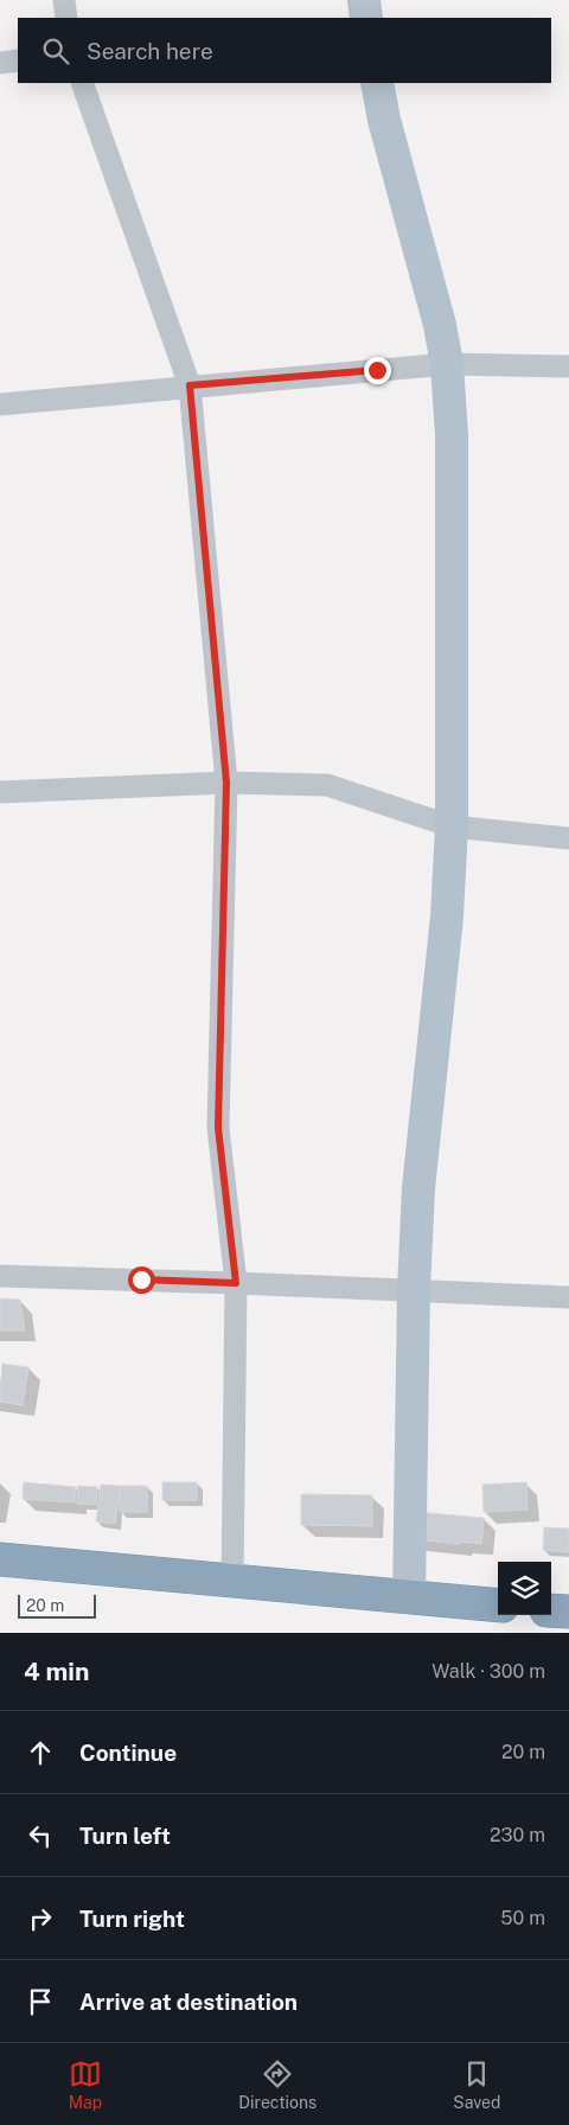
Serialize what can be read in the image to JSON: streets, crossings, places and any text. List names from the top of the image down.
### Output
{
  "scale_bar": "20 m",
  "page": {
    "search": "Search here",
    "scale": "20 m",
    "heading": ["4 min", "Walk · 300 m"],
    "list": [
      ["Continue", "20 m"],
      ["Turn left", "230 m"],
      ["Turn right", "50 m"],
      "Arrive at destination"
    ],
    "nav": ["Map", "Directions", "Saved"]
  }
}
